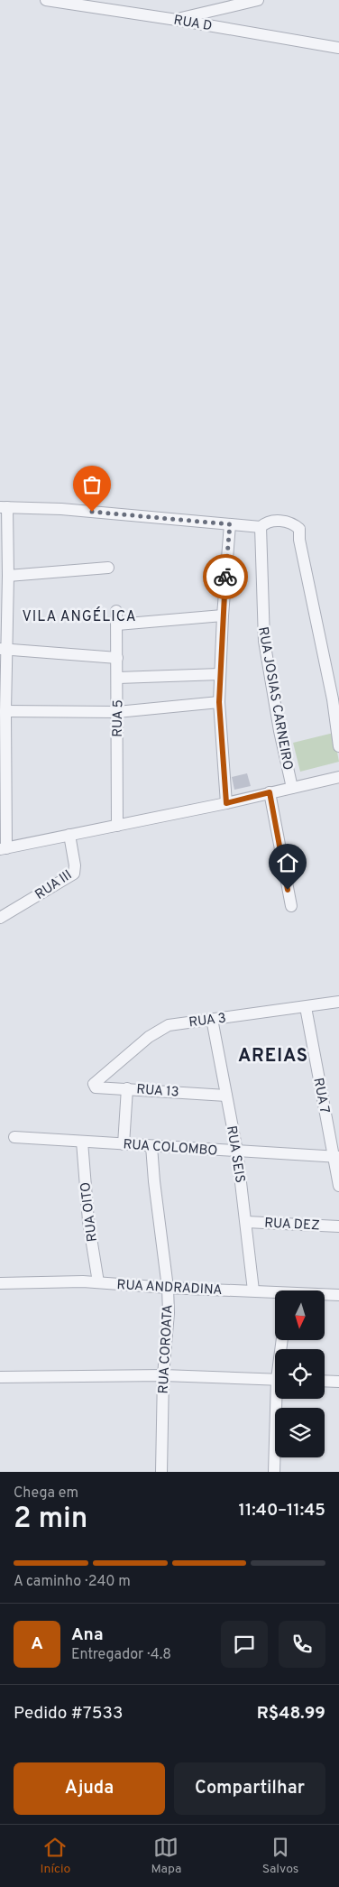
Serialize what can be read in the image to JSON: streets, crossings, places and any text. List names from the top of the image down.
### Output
{
  "streets": {
    "street": [
      "RUA D",
      "RUA JOSIAS CARNEIRO",
      "RUA 5",
      "RUA III",
      "RUA 3",
      "RUA 13",
      "RUA 7",
      "RUA COLOMBO",
      "RUA SEIS",
      "RUA OITO",
      "RUA DEZ",
      "RUA ANDRADINA",
      "RUA COROATA"
    ]
  },
  "crossings": [
    ["RUA 3", "RUA 13"],
    ["RUA 3", "RUA 7"],
    ["RUA 3", "RUA SEIS"],
    ["RUA 13", "RUA SEIS"],
    ["RUA 7", "RUA COLOMBO"],
    ["RUA COLOMBO", "RUA SEIS"],
    ["RUA COLOMBO", "RUA OITO"],
    ["RUA COLOMBO", "RUA COROATA"],
    ["RUA SEIS", "RUA DEZ"],
    ["RUA SEIS", "RUA ANDRADINA"],
    ["RUA OITO", "RUA ANDRADINA"],
    ["RUA ANDRADINA", "RUA COROATA"]
  ],
  "districts": ["VILA ANGÉLICA", "AREIAS"],
  "north": "bottom",
  "page": {
    "heading": ["2 min", "Chega em", "11:40–11:45"],
    "panel": [
      "Ana",
      "Entregador · 4.8",
      "Pedido #7533",
      "R$48.99"
    ],
    "bar": "A caminho · 240 m",
    "round": "A",
    "buttons": ["Ajuda", "Compartilhar"],
    "tabs": ["Início", "Mapa", "Salvos"]
  }
}
